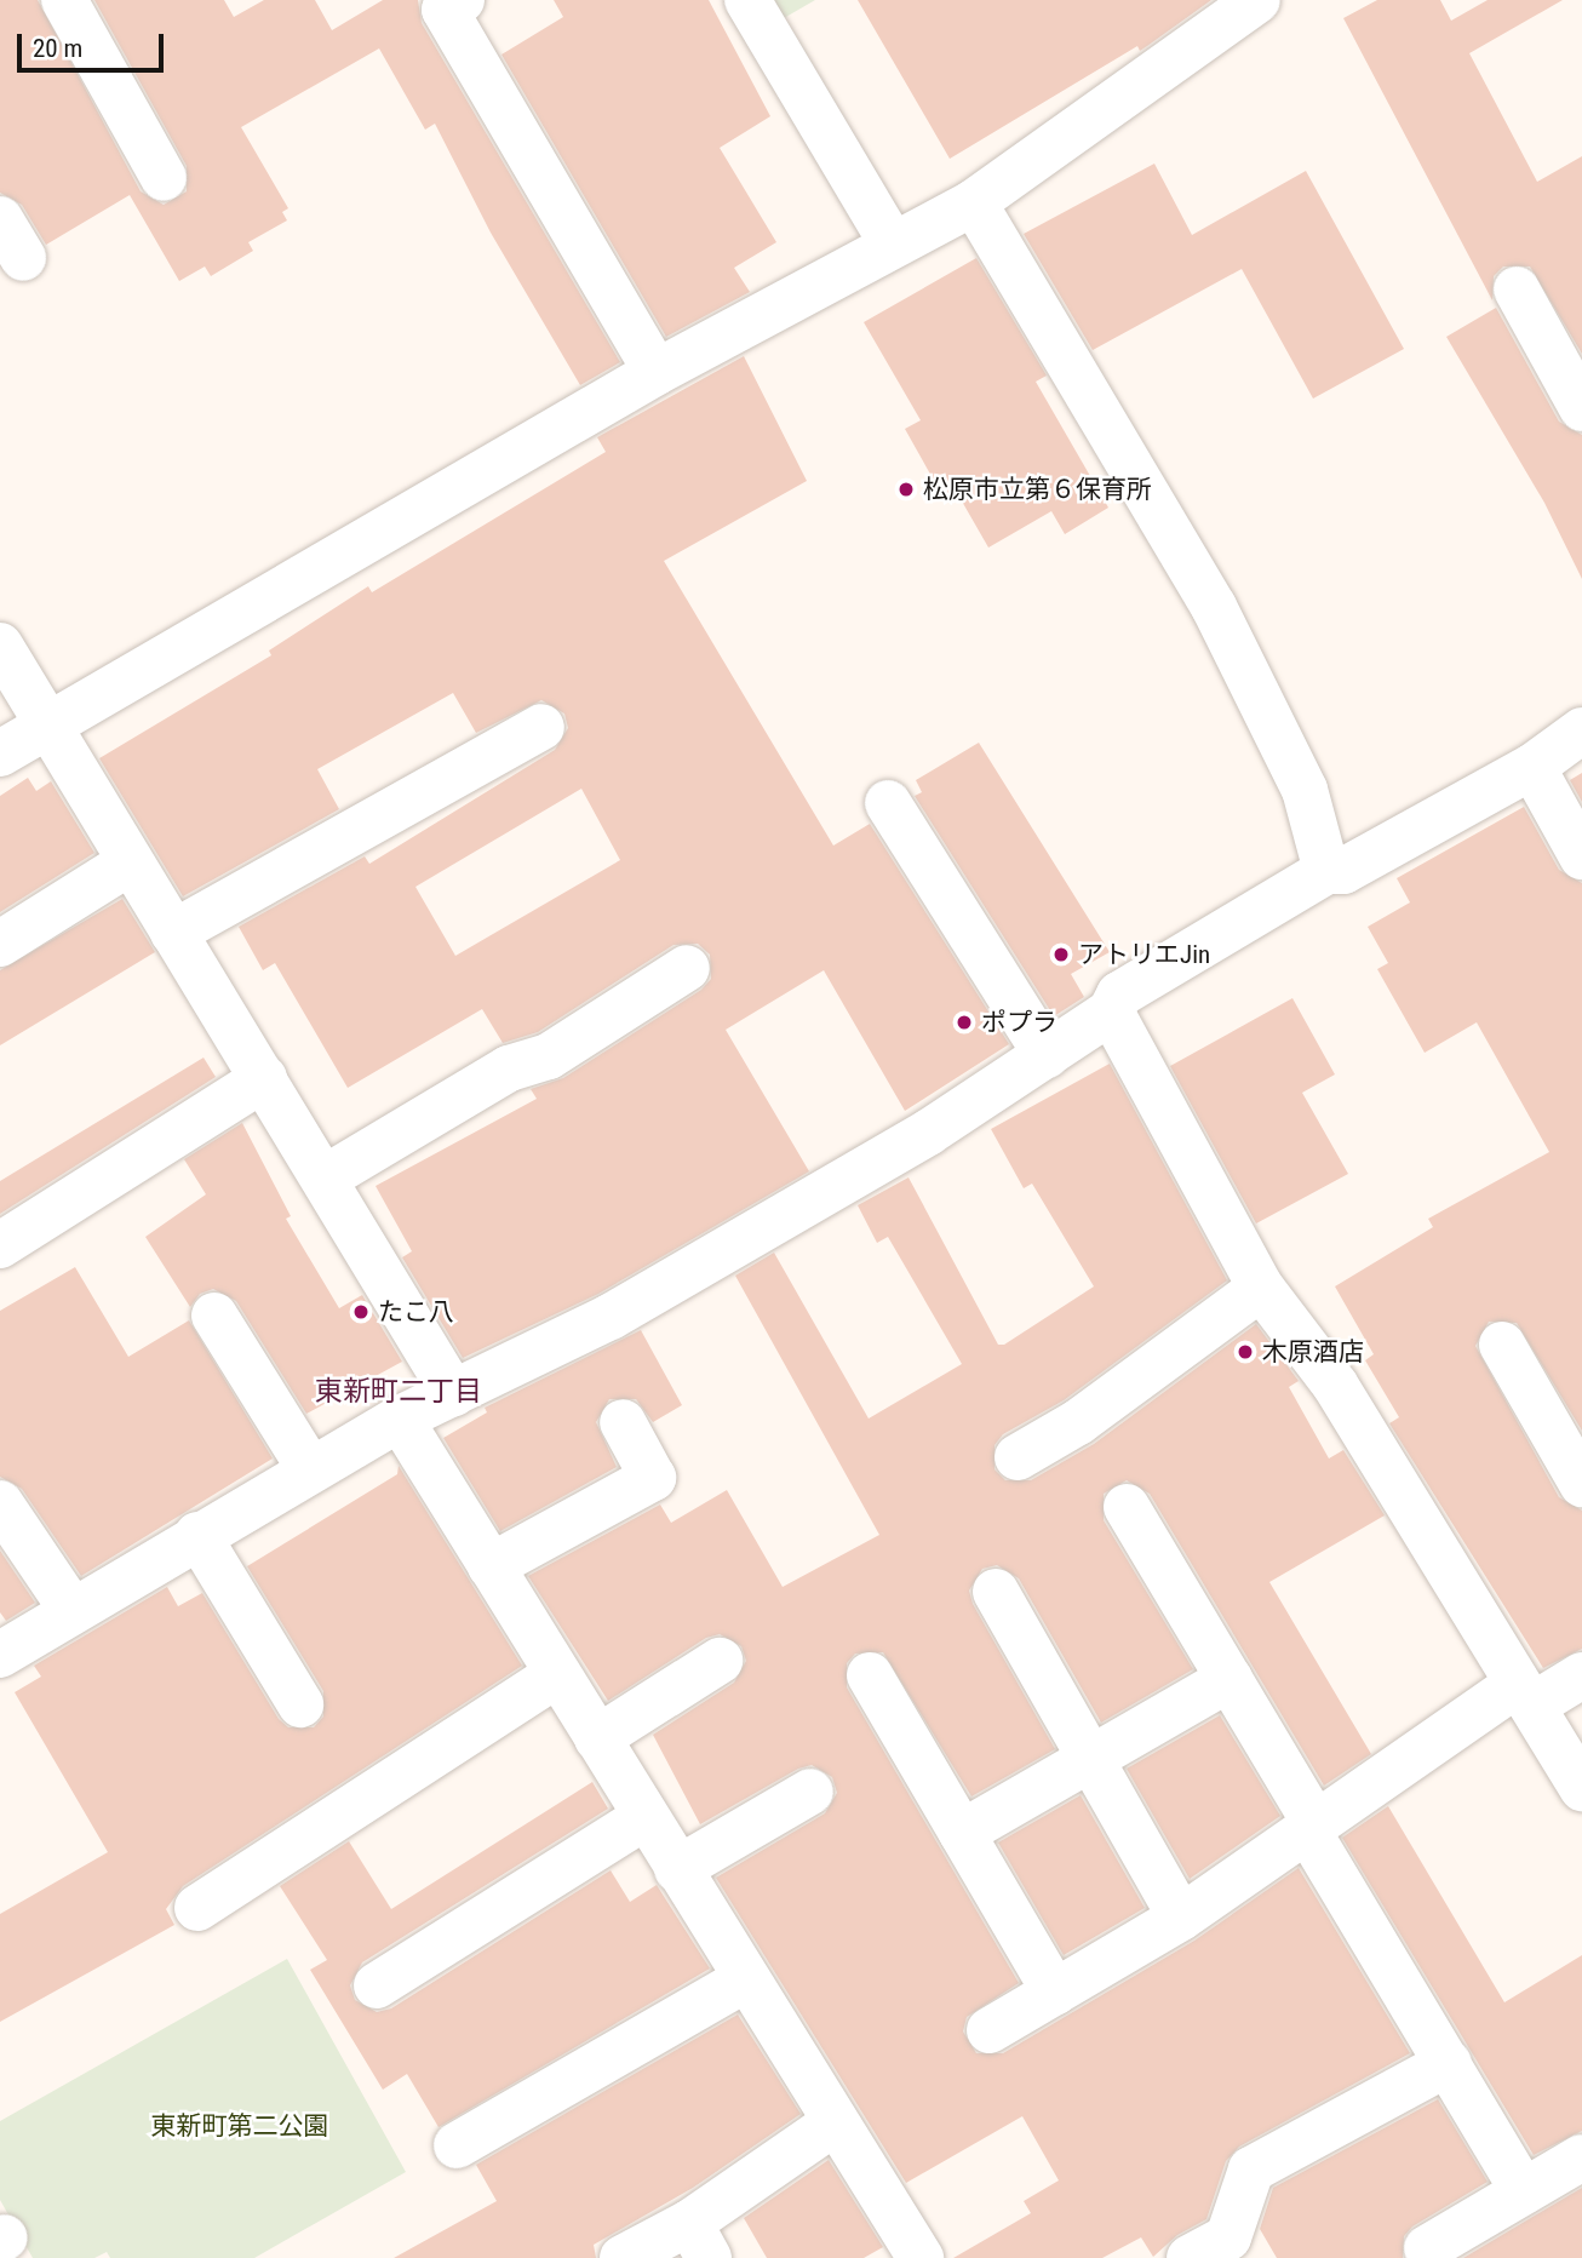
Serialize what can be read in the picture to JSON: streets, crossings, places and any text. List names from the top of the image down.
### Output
{
  "districts": ["東新町二丁目"],
  "parks": ["東新町第二公園"],
  "places": [
    "松原市立第６保育所",
    "アトリエJin",
    "ポプラ",
    "たこ八",
    "木原酒店"
  ],
  "scale_bar": "20 m"
}
